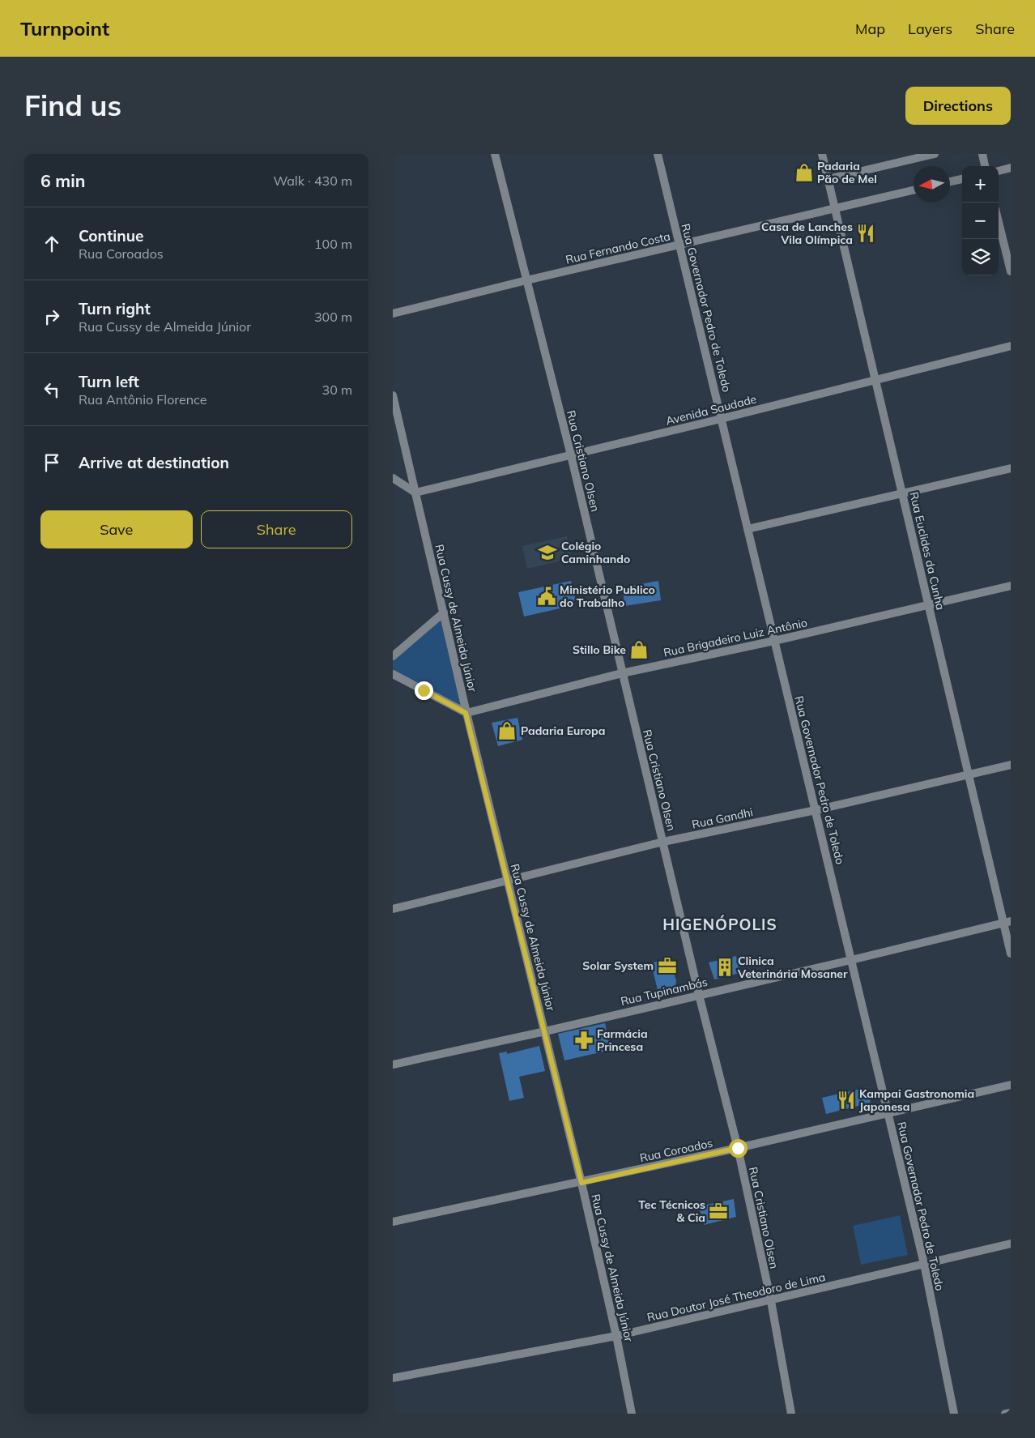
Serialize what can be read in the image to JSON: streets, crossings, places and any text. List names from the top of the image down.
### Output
{
  "streets": {
    "street": [
      "Rua Fernando Costa",
      "Rua Governador Pedro de Toledo",
      "Avenida Saudade",
      "Rua Cristiano Olsen",
      "Rua Euclides da Cunha",
      "Rua Cussy de Almeida Júnior",
      "Rua Brigadeiro Luiz Antônio",
      "Rua Gandhi",
      "Rua Tupinambás",
      "Rua Coroados",
      "Rua Doutor José Theodoro de Lima"
    ]
  },
  "crossings": [
    ["Rua Fernando Costa", "Rua Governador Pedro de Toledo"],
    ["Rua Fernando Costa", "Rua Cristiano Olsen"],
    ["Rua Fernando Costa", "Rua Euclides da Cunha"],
    ["Rua Governador Pedro de Toledo", "Avenida Saudade"],
    ["Rua Governador Pedro de Toledo", "Rua Brigadeiro Luiz Antônio"],
    ["Rua Governador Pedro de Toledo", "Rua Gandhi"],
    ["Rua Governador Pedro de Toledo", "Rua Tupinambás"],
    ["Rua Governador Pedro de Toledo", "Rua Coroados"],
    ["Rua Governador Pedro de Toledo", "Rua Doutor José Theodoro de Lima"],
    ["Avenida Saudade", "Rua Cristiano Olsen"],
    ["Avenida Saudade", "Rua Euclides da Cunha"],
    ["Avenida Saudade", "Rua Cussy de Almeida Júnior"],
    ["Rua Cristiano Olsen", "Rua Brigadeiro Luiz Antônio"],
    ["Rua Cristiano Olsen", "Rua Gandhi"],
    ["Rua Cristiano Olsen", "Rua Tupinambás"],
    ["Rua Cristiano Olsen", "Rua Coroados"],
    ["Rua Cristiano Olsen", "Rua Doutor José Theodoro de Lima"],
    ["Rua Euclides da Cunha", "Rua Brigadeiro Luiz Antônio"],
    ["Rua Euclides da Cunha", "Rua Gandhi"],
    ["Rua Euclides da Cunha", "Rua Tupinambás"],
    ["Rua Cussy de Almeida Júnior", "Rua Brigadeiro Luiz Antônio"],
    ["Rua Cussy de Almeida Júnior", "Rua Gandhi"],
    ["Rua Cussy de Almeida Júnior", "Rua Tupinambás"],
    ["Rua Cussy de Almeida Júnior", "Rua Coroados"],
    ["Rua Cussy de Almeida Júnior", "Rua Doutor José Theodoro de Lima"]
  ],
  "districts": ["HIGENÓPOLIS"],
  "places": {
    "shop": ["Padaria Pão de Mel", "Stillo Bike", "Padaria Europa"],
    "restaurant": ["Casa de Lanches Vila Olímpica", "Kampai Gastronomia Japonesa"],
    "school or university": ["Colégio Caminhando"],
    "public building": ["Ministério Publico do Trabalho"],
    "office": ["Solar System", "Tec Técnicos & Cia"],
    "building": ["Clinica Veterinária Mosaner"],
    "pharmacy": ["Farmácia Princesa"]
  },
  "north": "left",
  "page": {
    "header": "Turnpoint",
    "nav": ["Map", "Layers", "Share"],
    "buttons": [
      "Directions",
      ["Save", "Share"]
    ],
    "title": "Find us",
    "heading": ["6 min", "Walk · 430 m"],
    "map_buttons": ["+", "−"],
    "list": [
      ["Continue", "Rua Coroados", "100 m"],
      ["Turn right", "Rua Cussy de Almeida Júnior", "300 m"],
      ["Turn left", "Rua Antônio Florence", "30 m"],
      "Arrive at destination"
    ]
  }
}
